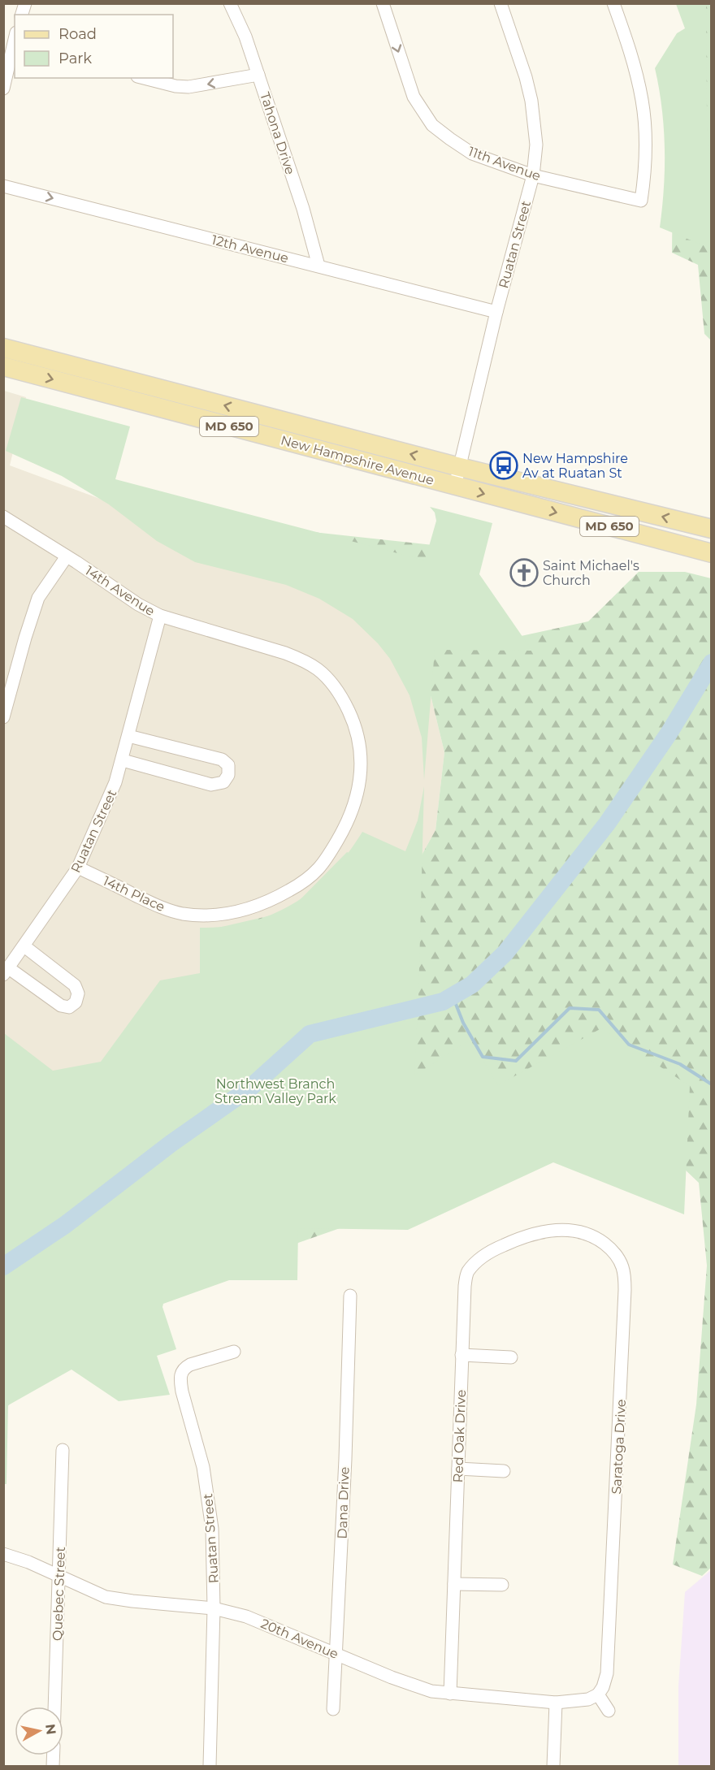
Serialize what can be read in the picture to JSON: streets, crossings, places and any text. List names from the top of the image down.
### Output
{
  "streets": {
    "main road": ["MD 650", "New Hampshire Avenue"],
    "street": [
      "Tahona Drive",
      "11th Avenue",
      "Ruatan Street",
      "12th Avenue",
      "14th Avenue",
      "14th Place",
      "Red Oak Drive",
      "Saratoga Drive",
      "Dana Drive",
      "Quebec Street",
      "20th Avenue"
    ]
  },
  "crossings": [
    ["Tahona Drive", "12th Avenue"],
    ["11th Avenue", "Ruatan Street"],
    ["Ruatan Street", "12th Avenue"],
    ["Ruatan Street", "New Hampshire Avenue"],
    ["Ruatan Street", "14th Avenue"],
    ["Ruatan Street", "14th Place"],
    ["Ruatan Street", "20th Avenue"],
    ["14th Avenue", "14th Place"],
    ["Red Oak Drive", "Saratoga Drive"],
    ["Red Oak Drive", "20th Avenue"],
    ["Saratoga Drive", "20th Avenue"],
    ["Dana Drive", "20th Avenue"],
    ["Quebec Street", "20th Avenue"]
  ],
  "one_way": ["11th Avenue", "12th Avenue"],
  "parks": ["Northwest Branch Stream Valley Park"],
  "places": {
    "bus stop": ["New Hampshire Av at Ruatan St"],
    "church": ["Saint Michael's Church"]
  },
  "legend": ["Road", "Park"],
  "north": "right"
}
